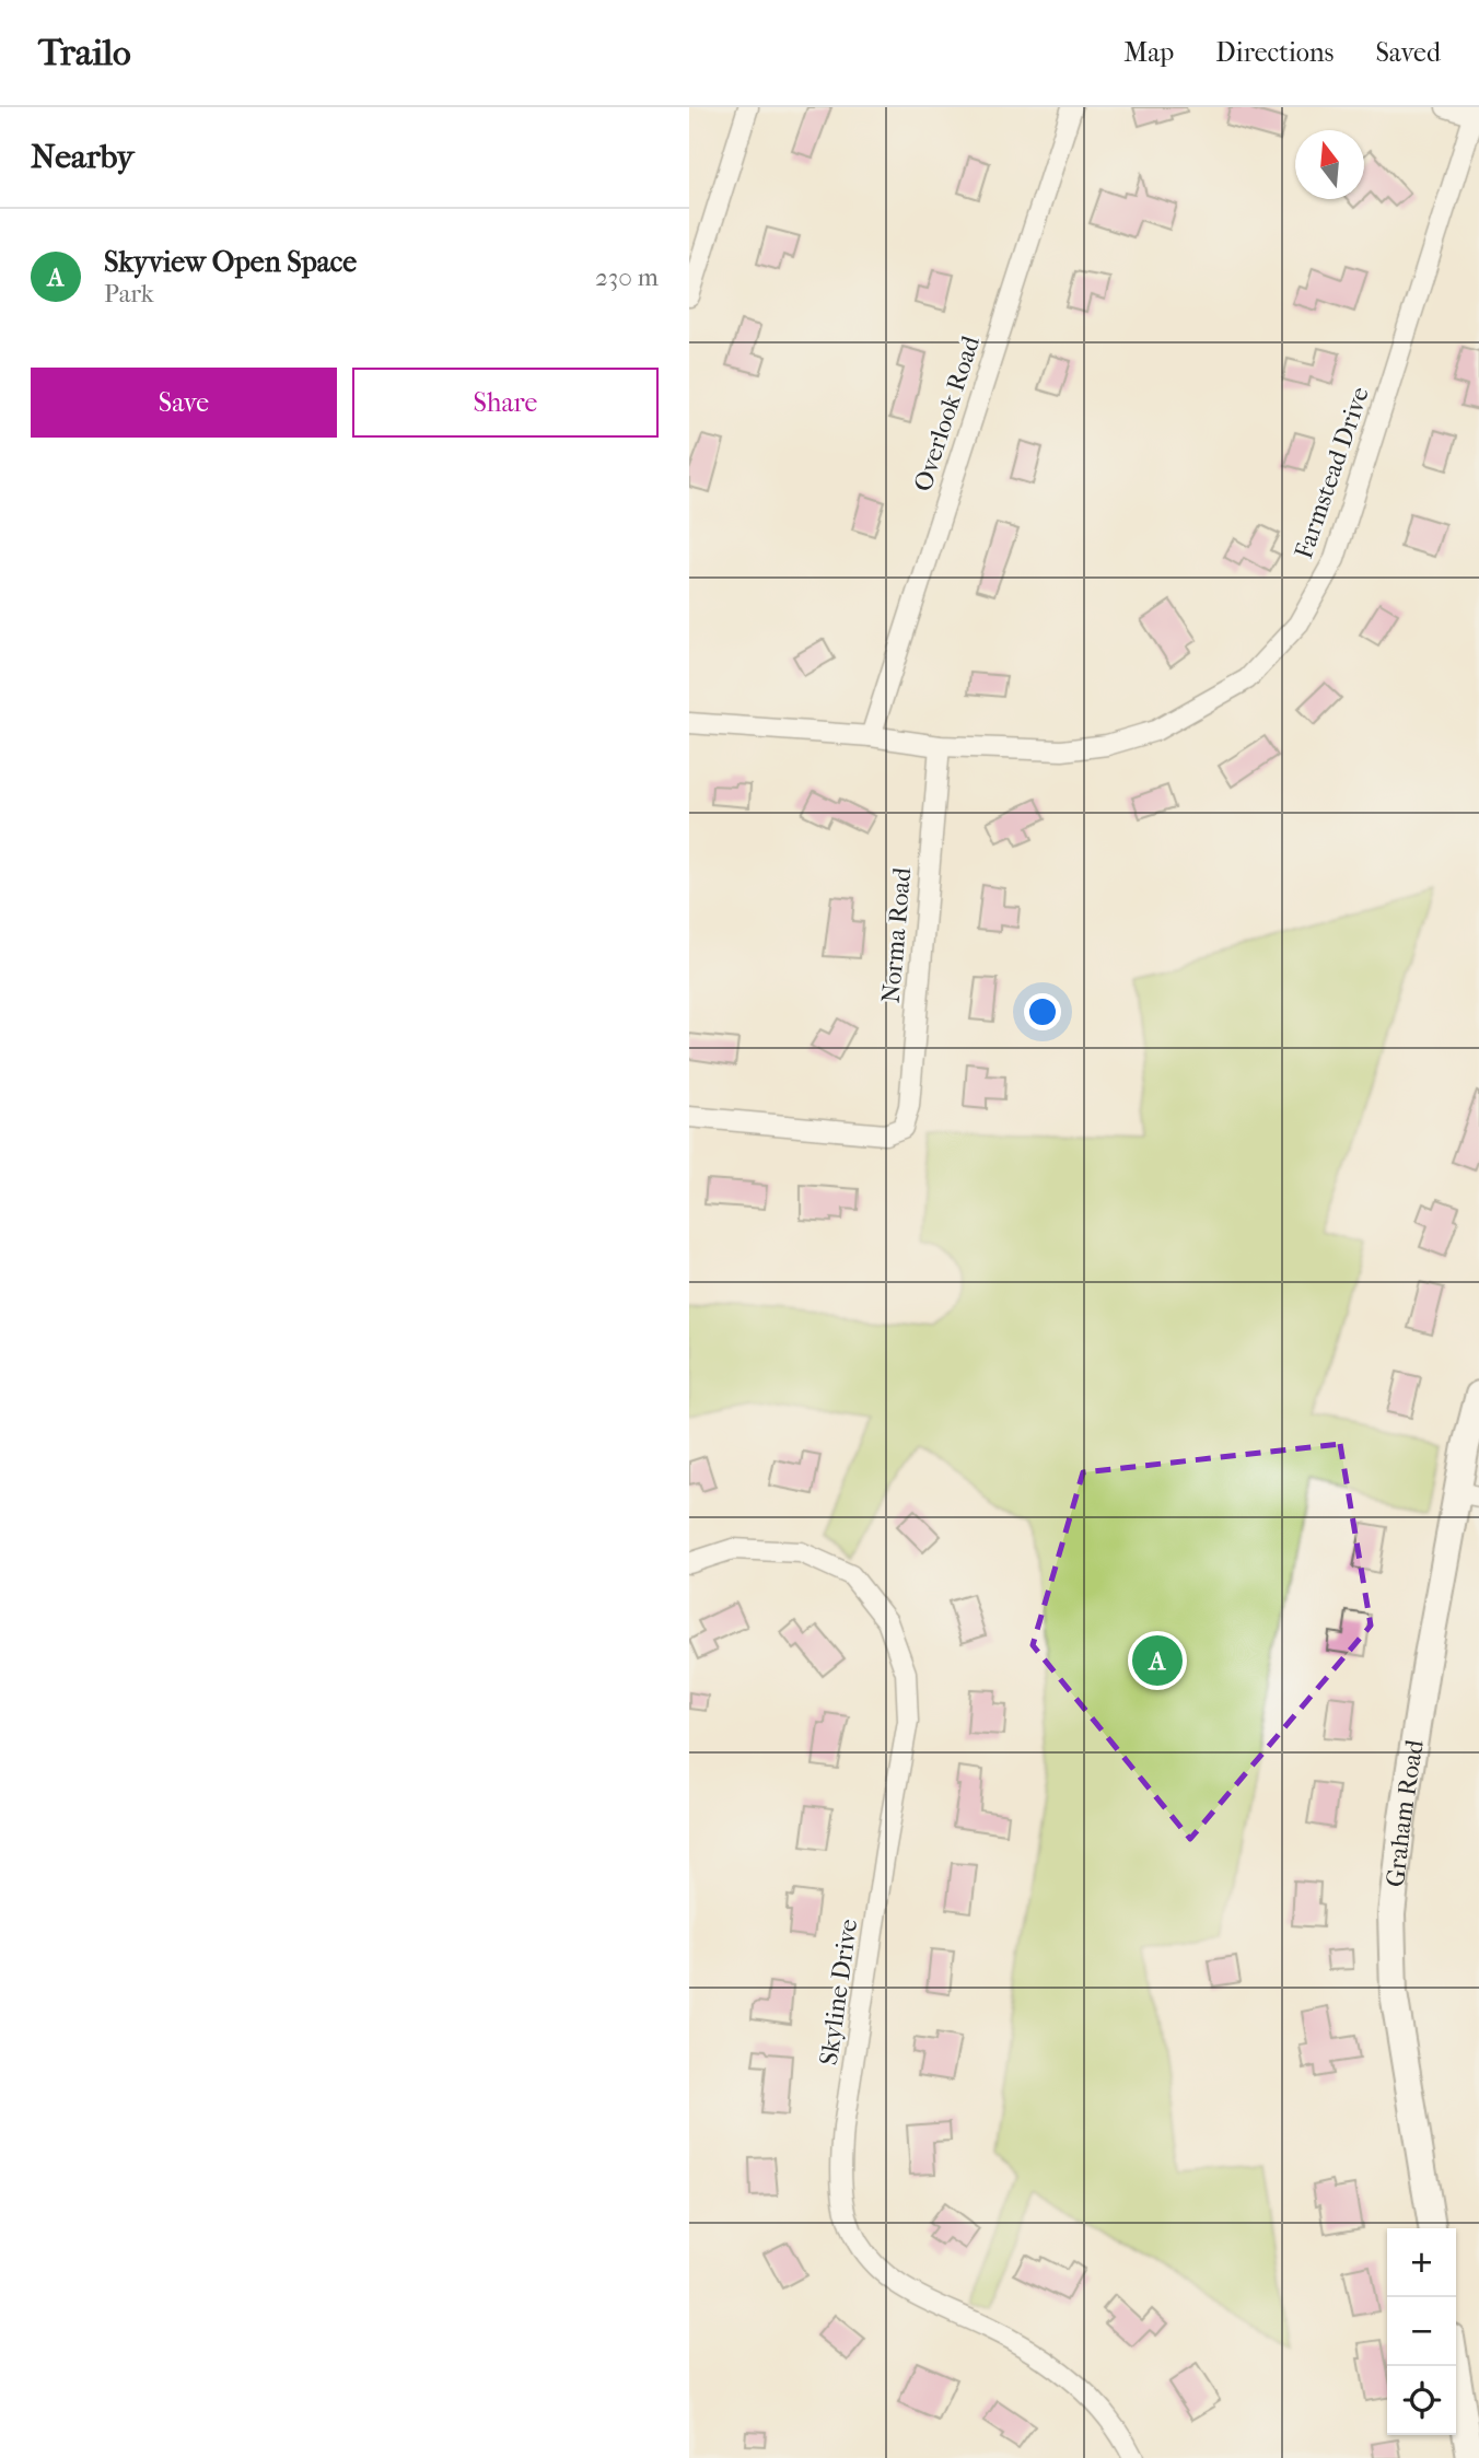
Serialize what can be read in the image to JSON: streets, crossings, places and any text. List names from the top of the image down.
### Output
{
  "streets": {
    "street": [
      "Overlook Road",
      "Farmstead Drive",
      "Norma Road",
      "Graham Road",
      "Skyline Drive"
    ]
  },
  "crossings": [
    ["Overlook Road", "Farmstead Drive"],
    ["Farmstead Drive", "Norma Road"]
  ],
  "north": "top",
  "page": {
    "header": "Trailo",
    "nav": ["Map", "Directions", "Saved"],
    "heading": "Nearby",
    "list": [
      {
        "mark": "A",
        "name": "Skyview Open Space",
        "note": "Park",
        "value": "230 m"
      }
    ],
    "buttons": ["Save", "Share"],
    "pins": "A",
    "map_buttons": ["+", "−"]
  }
}
